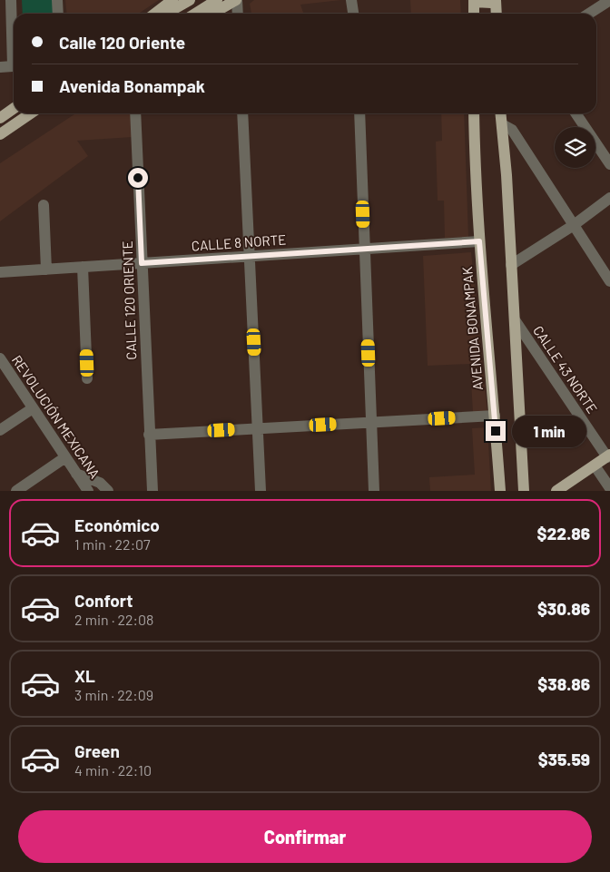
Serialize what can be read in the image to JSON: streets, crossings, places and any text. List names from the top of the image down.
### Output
{
  "streets": {
    "main road": ["AVENIDA BONAMPAK"],
    "street": [
      "CALLE 8 NORTE",
      "CALLE 120 ORIENTE",
      "CALLE 43 NORTE",
      "REVOLUCIÓN MEXICANA"
    ]
  },
  "crossings": [
    ["CALLE 8 NORTE", "CALLE 120 ORIENTE"],
    ["CALLE 8 NORTE", "AVENIDA BONAMPAK"]
  ],
  "page": {
    "banner": ["Calle 120 Oriente", "Avenida Bonampak"],
    "bubble": "1 min",
    "list": [
      {
        "name": "Económico",
        "note": "1 min · 22:07",
        "value": "$22.86"
      },
      {
        "name": "Confort",
        "note": "2 min · 22:08",
        "value": "$30.86"
      },
      {
        "name": "XL",
        "note": "3 min · 22:09",
        "value": "$38.86"
      },
      {
        "name": "Green",
        "note": "4 min · 22:10",
        "value": "$35.59"
      }
    ],
    "buttons": "Confirmar"
  }
}
